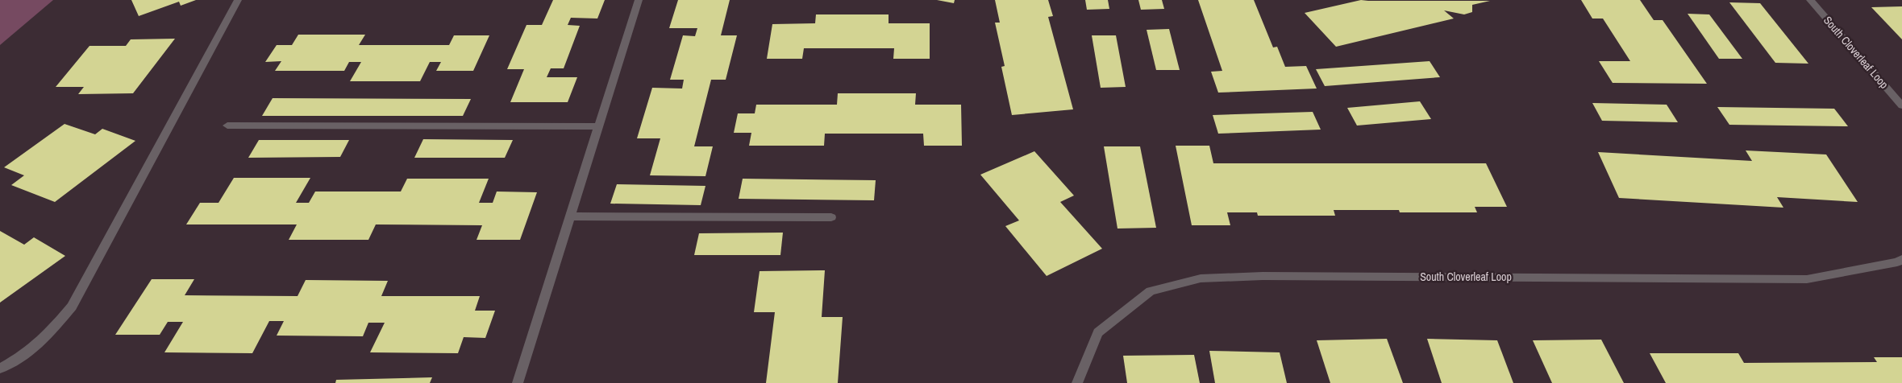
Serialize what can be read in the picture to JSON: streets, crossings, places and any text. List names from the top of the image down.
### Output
{
  "streets": {
    "street": ["South Cloverleaf Loop"]
  }
}
